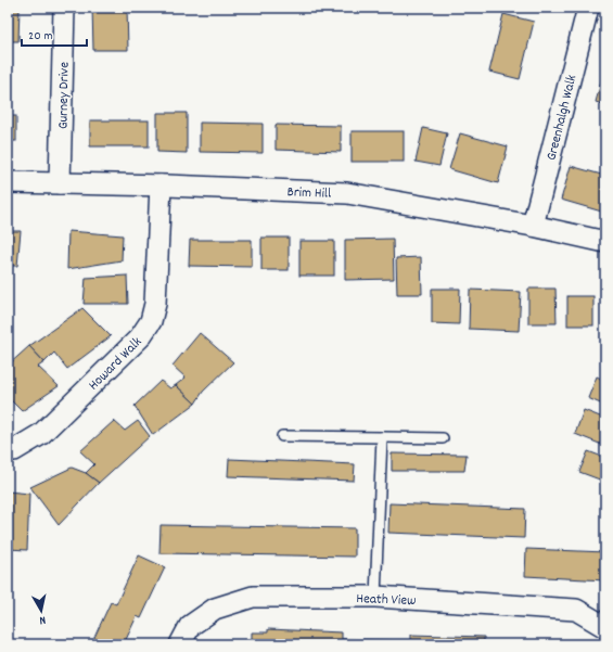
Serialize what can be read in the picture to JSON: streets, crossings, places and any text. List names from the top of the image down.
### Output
{
  "streets": {
    "street": [
      "Gurney Drive",
      "Greenhalgh Walk",
      "Brim Hill",
      "Howard Walk",
      "Heath View"
    ]
  },
  "crossings": [
    ["Gurney Drive", "Brim Hill"],
    ["Greenhalgh Walk", "Brim Hill"],
    ["Brim Hill", "Howard Walk"]
  ],
  "scale_bar": "20 m",
  "north": "bottom"
}
